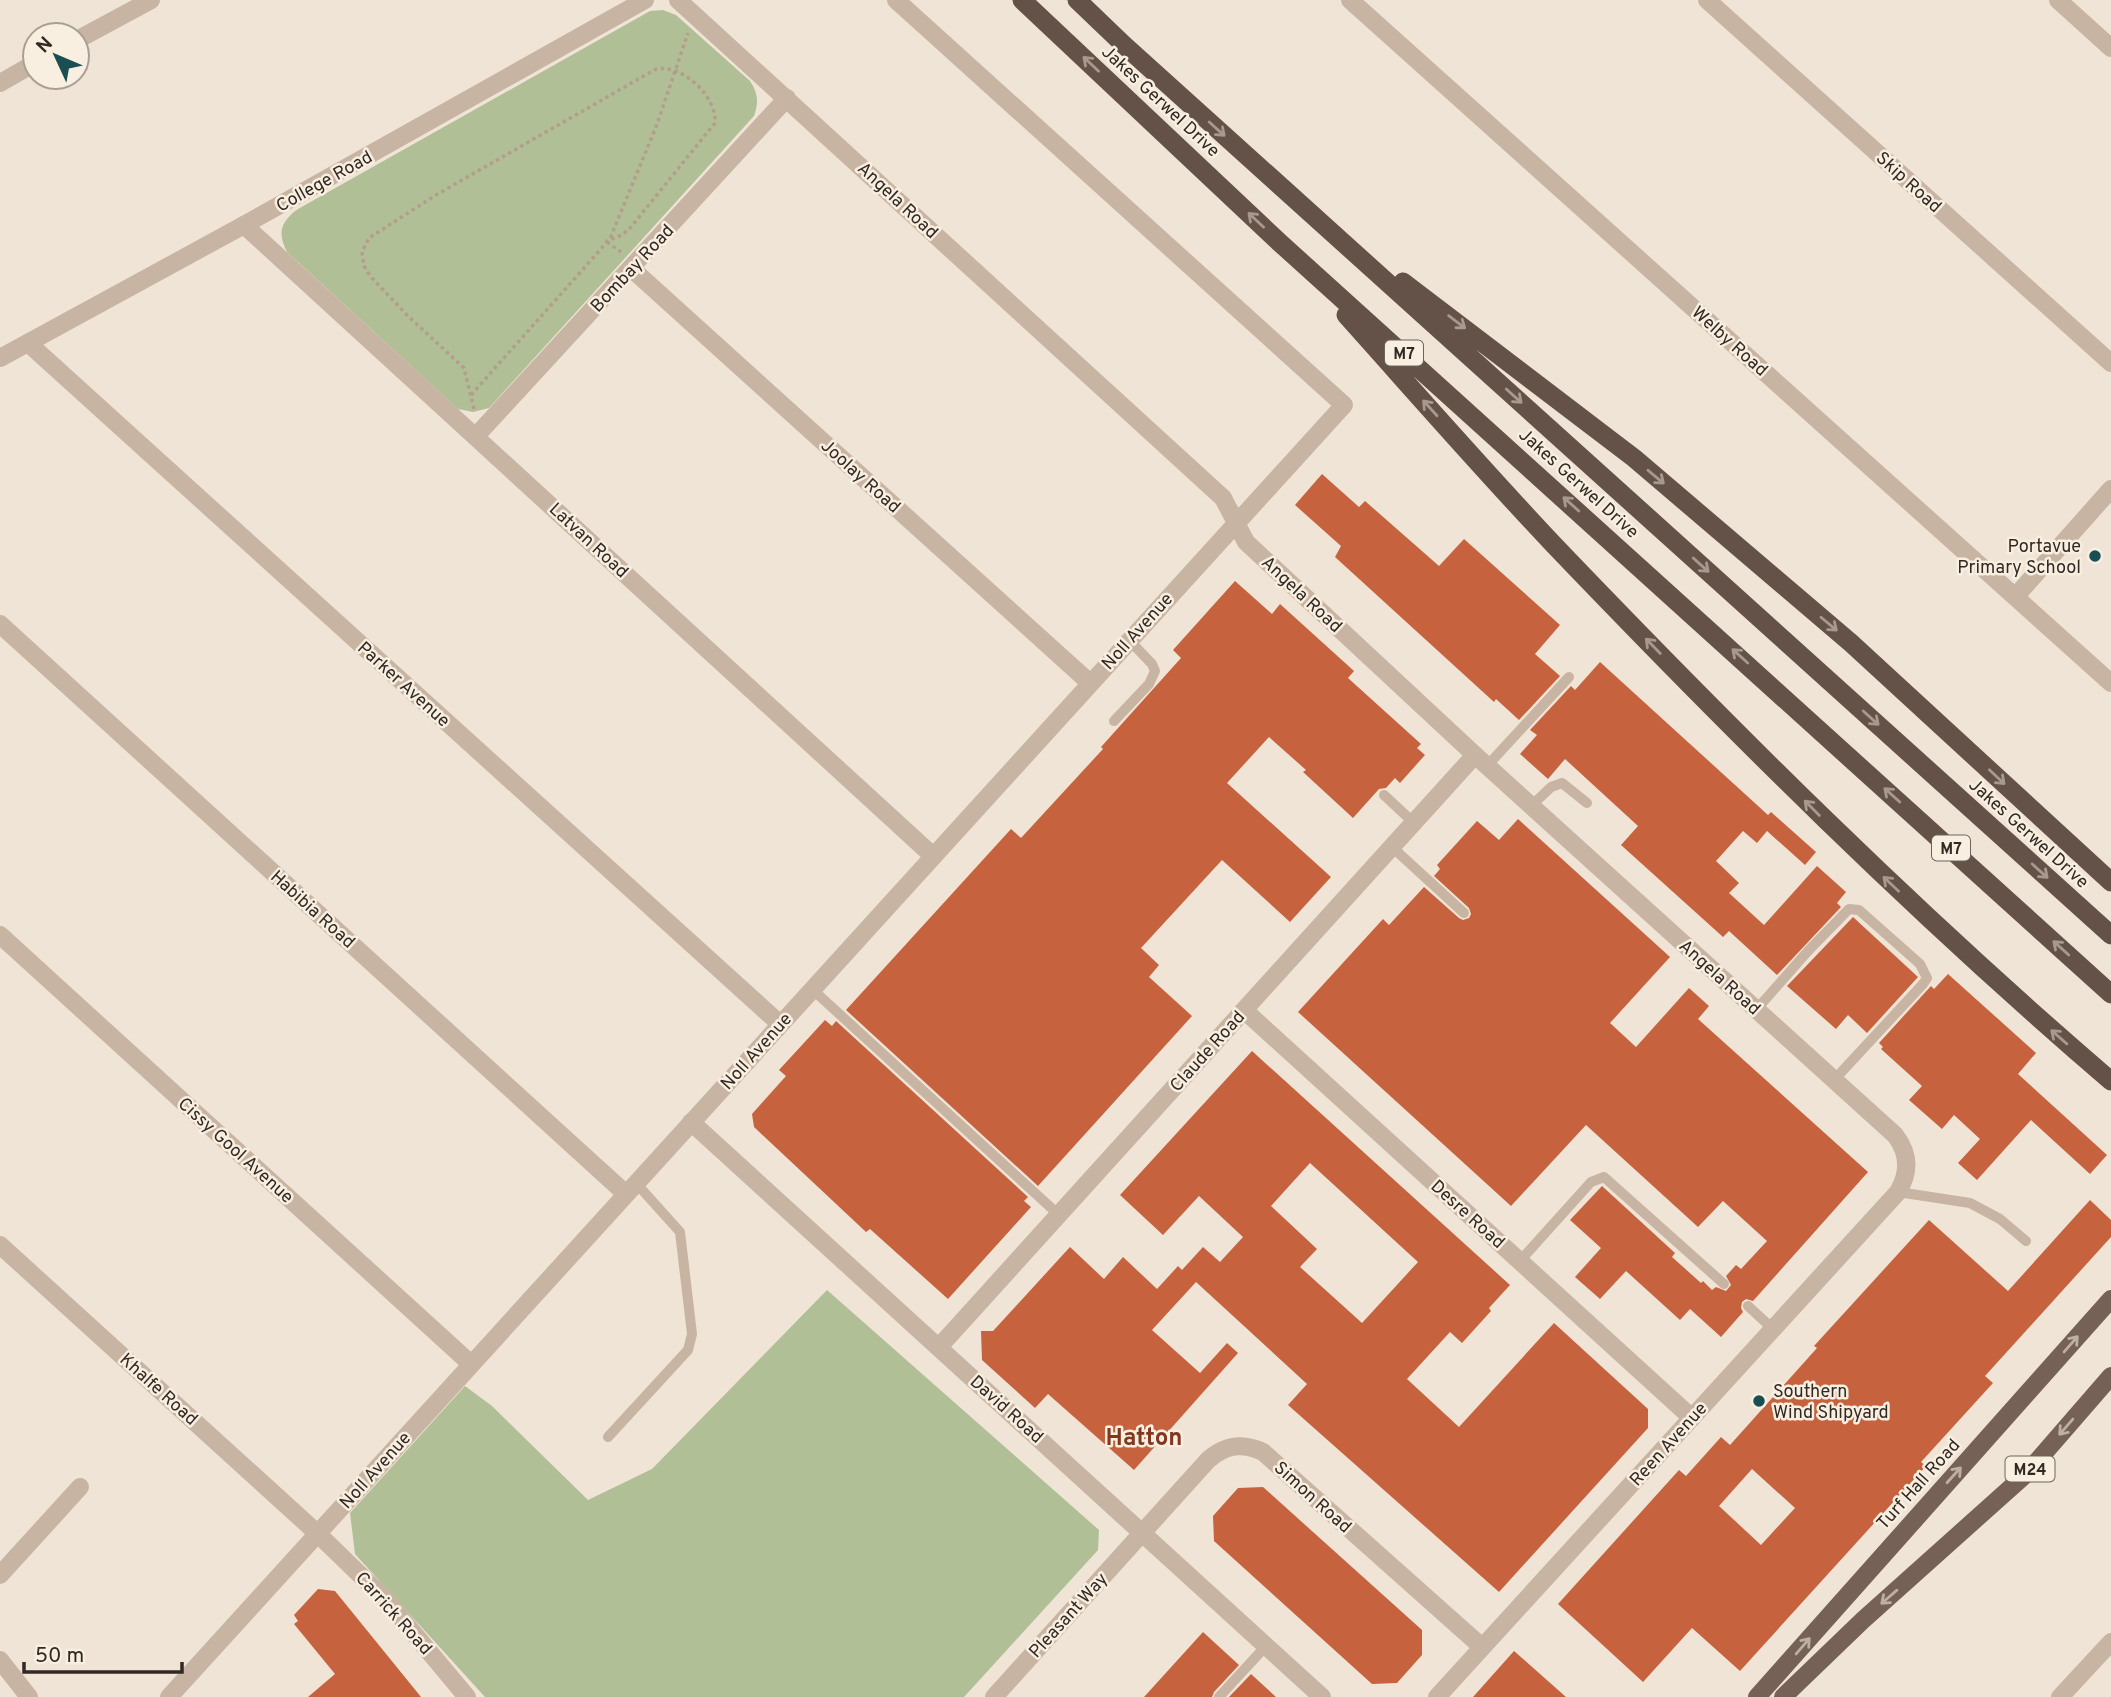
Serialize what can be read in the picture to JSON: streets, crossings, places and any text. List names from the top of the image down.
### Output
{
  "streets": {
    "highway": ["Jakes Gerwel Drive", "M7"],
    "main road": ["M24", "Turf Hall Road"],
    "street": [
      "College Road",
      "Skip Road",
      "Angela Road",
      "Bombay Road",
      "Welby Road",
      "Joolay Road",
      "Latvan Road",
      "Noll Avenue",
      "Parker Avenue",
      "Habibia Road",
      "Claude Road",
      "Cissy Gool Avenue",
      "Desre Road",
      "Khalfe Road",
      "David Road",
      "Reen Avenue",
      "Simon Road",
      "Carrick Road",
      "Pleasant Way"
    ]
  },
  "crossings": [
    ["College Road", "Latvan Road"],
    ["College Road", "Parker Avenue"],
    ["Angela Road", "Bombay Road"],
    ["Angela Road", "Noll Avenue"],
    ["Angela Road", "Claude Road"],
    ["Angela Road", "Reen Avenue"],
    ["Bombay Road", "Joolay Road"],
    ["Bombay Road", "Latvan Road"],
    ["Joolay Road", "Noll Avenue"],
    ["Latvan Road", "Noll Avenue"],
    ["Noll Avenue", "Parker Avenue"],
    ["Noll Avenue", "Habibia Road"],
    ["Noll Avenue", "Cissy Gool Avenue"],
    ["Noll Avenue", "Khalfe Road"],
    ["Noll Avenue", "David Road"],
    ["Noll Avenue", "Carrick Road"],
    ["Claude Road", "Desre Road"],
    ["Claude Road", "David Road"],
    ["Desre Road", "Reen Avenue"],
    ["Khalfe Road", "Carrick Road"],
    ["David Road", "Simon Road"],
    ["David Road", "Pleasant Way"],
    ["Reen Avenue", "Simon Road"],
    ["Simon Road", "Pleasant Way"]
  ],
  "districts": ["Hatton"],
  "places": ["Portavue Primary School", "Southern Wind Shipyard"],
  "scale_bar": "50 m",
  "north": "top left"
}
